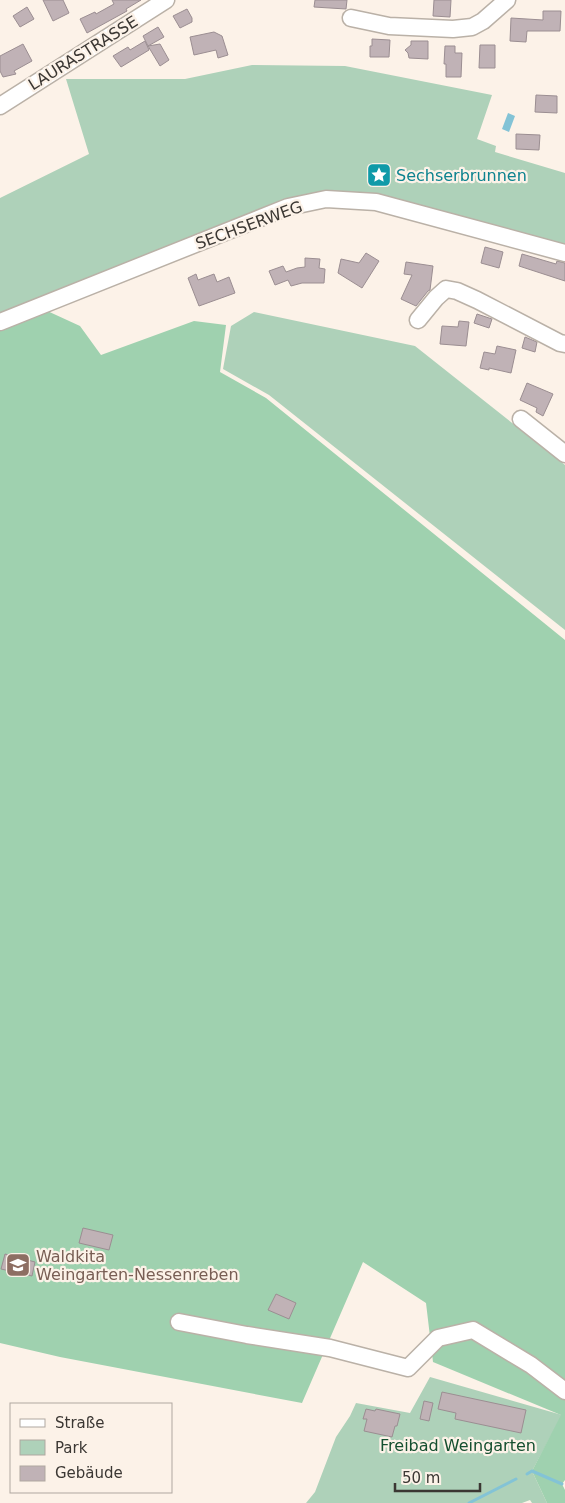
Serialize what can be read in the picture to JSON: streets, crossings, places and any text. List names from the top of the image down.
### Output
{
  "streets": {
    "street": ["LAURASTRASSE", "SECHSERWEG"]
  },
  "parks": ["Freibad Weingarten"],
  "places": {
    "place": ["Sechserbrunnen"],
    "school or university": ["Waldkita Weingarten-Nessenreben"]
  },
  "legend": ["Straße", "Park", "Gebäude"],
  "scale_bar": "50 m"
}
